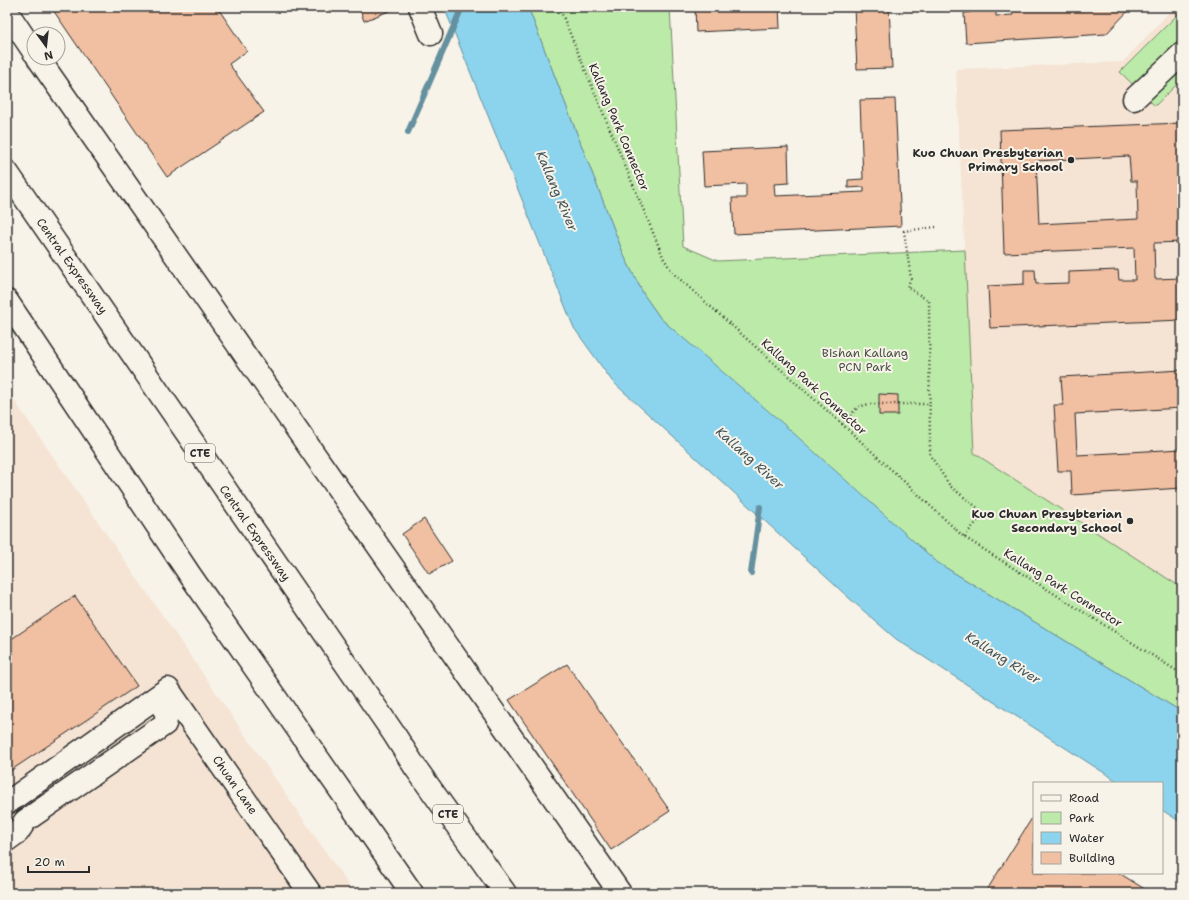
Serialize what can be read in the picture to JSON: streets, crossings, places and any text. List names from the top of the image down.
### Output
{
  "streets": {
    "main road": ["Central Expressway", "CTE", "Chuan Lane"],
    "path": ["Kallang Park Connector"]
  },
  "water": ["Kallang River"],
  "parks": ["Bishan Kallang PCN Park"],
  "places": ["Kuo Chuan Presbyterian Primary School", "Kuo Chuan Presybterian Secondary School"],
  "legend": [
    "Road",
    "Park",
    "Water",
    "Building"
  ],
  "scale_bar": "20 m",
  "north": "bottom"
}
